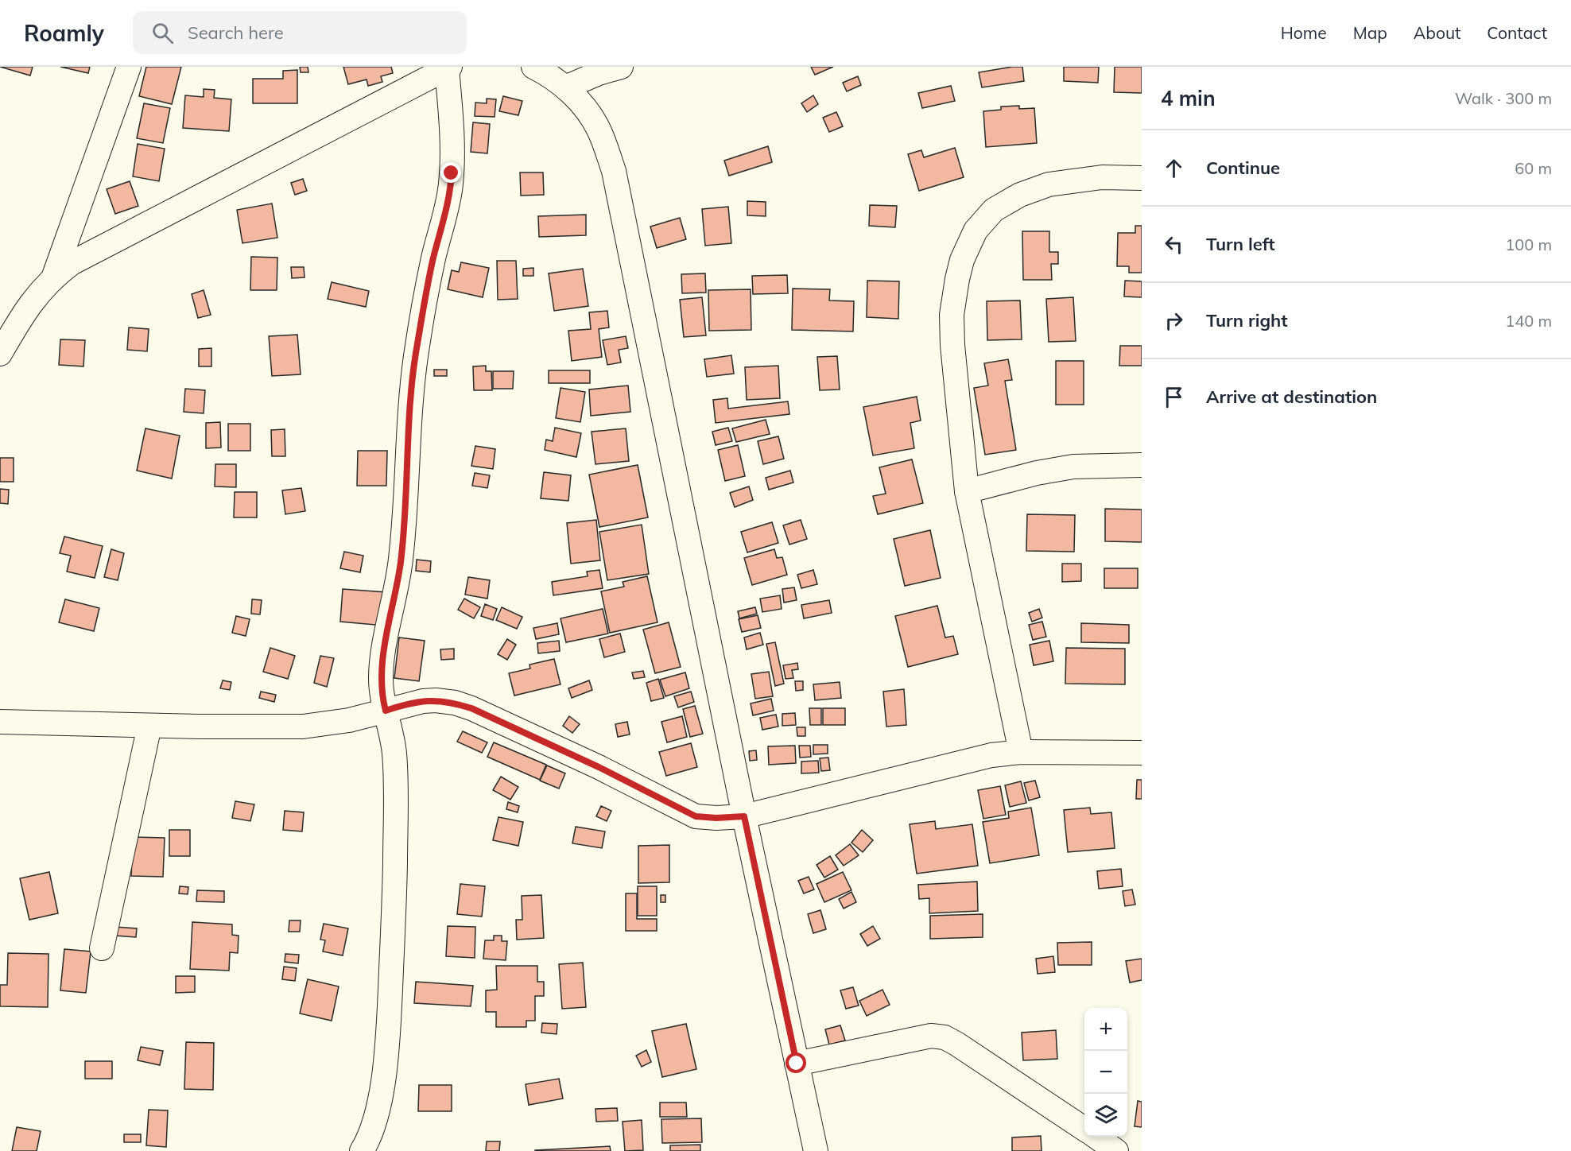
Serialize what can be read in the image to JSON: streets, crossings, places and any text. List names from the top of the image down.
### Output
{
  "page": {
    "header": "Roamly",
    "search": "Search here",
    "nav": [
      "Home",
      "Map",
      "About",
      "Contact"
    ],
    "heading": ["4 min", "Walk · 300 m"],
    "list": [
      ["Continue", "60 m"],
      ["Turn left", "100 m"],
      ["Turn right", "140 m"],
      "Arrive at destination"
    ],
    "map_buttons": ["+", "−"]
  }
}
